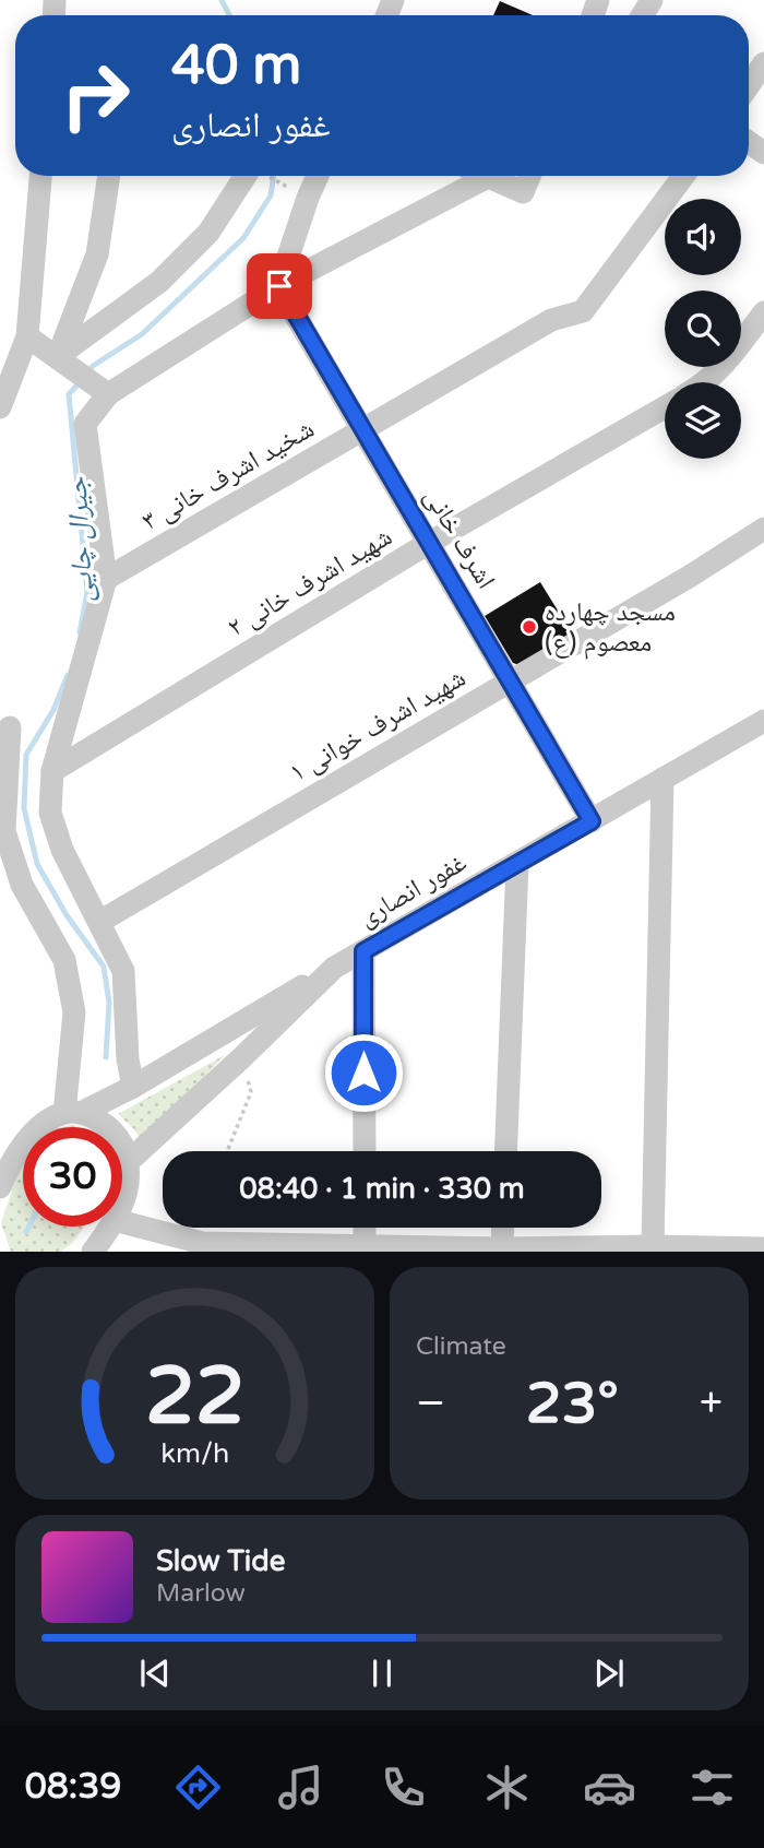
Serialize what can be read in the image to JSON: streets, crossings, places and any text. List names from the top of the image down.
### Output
{
  "streets": {
    "street": [
      "شخید اشرف خانی ۳",
      "اشرف خانی",
      "شهید اشرف خانی ۲",
      "شهید اشرف خوانی ۱",
      "غفور انصاری"
    ]
  },
  "crossings": [
    ["شخید اشرف خانی ۳", "اشرف خانی"],
    ["اشرف خانی", "شهید اشرف خانی ۲"],
    ["اشرف خانی", "شهید اشرف خوانی ۱"],
    ["اشرف خانی", "غفور انصاری"]
  ],
  "water": ["جیرال چایی"],
  "places": ["مسجد چهارده معصوم (ع)"],
  "page": {
    "turn": ["40 m", "غفور انصاری"],
    "limit": "30",
    "trip": "08:40 · 1 min · 330 m",
    "tile": "Climate",
    "heat": ["−", "23°", "+"],
    "song": ["Slow Tide", "Marlow"],
    "tabs": "08:39",
    "gauge": ["22", "km/h"]
  }
}
